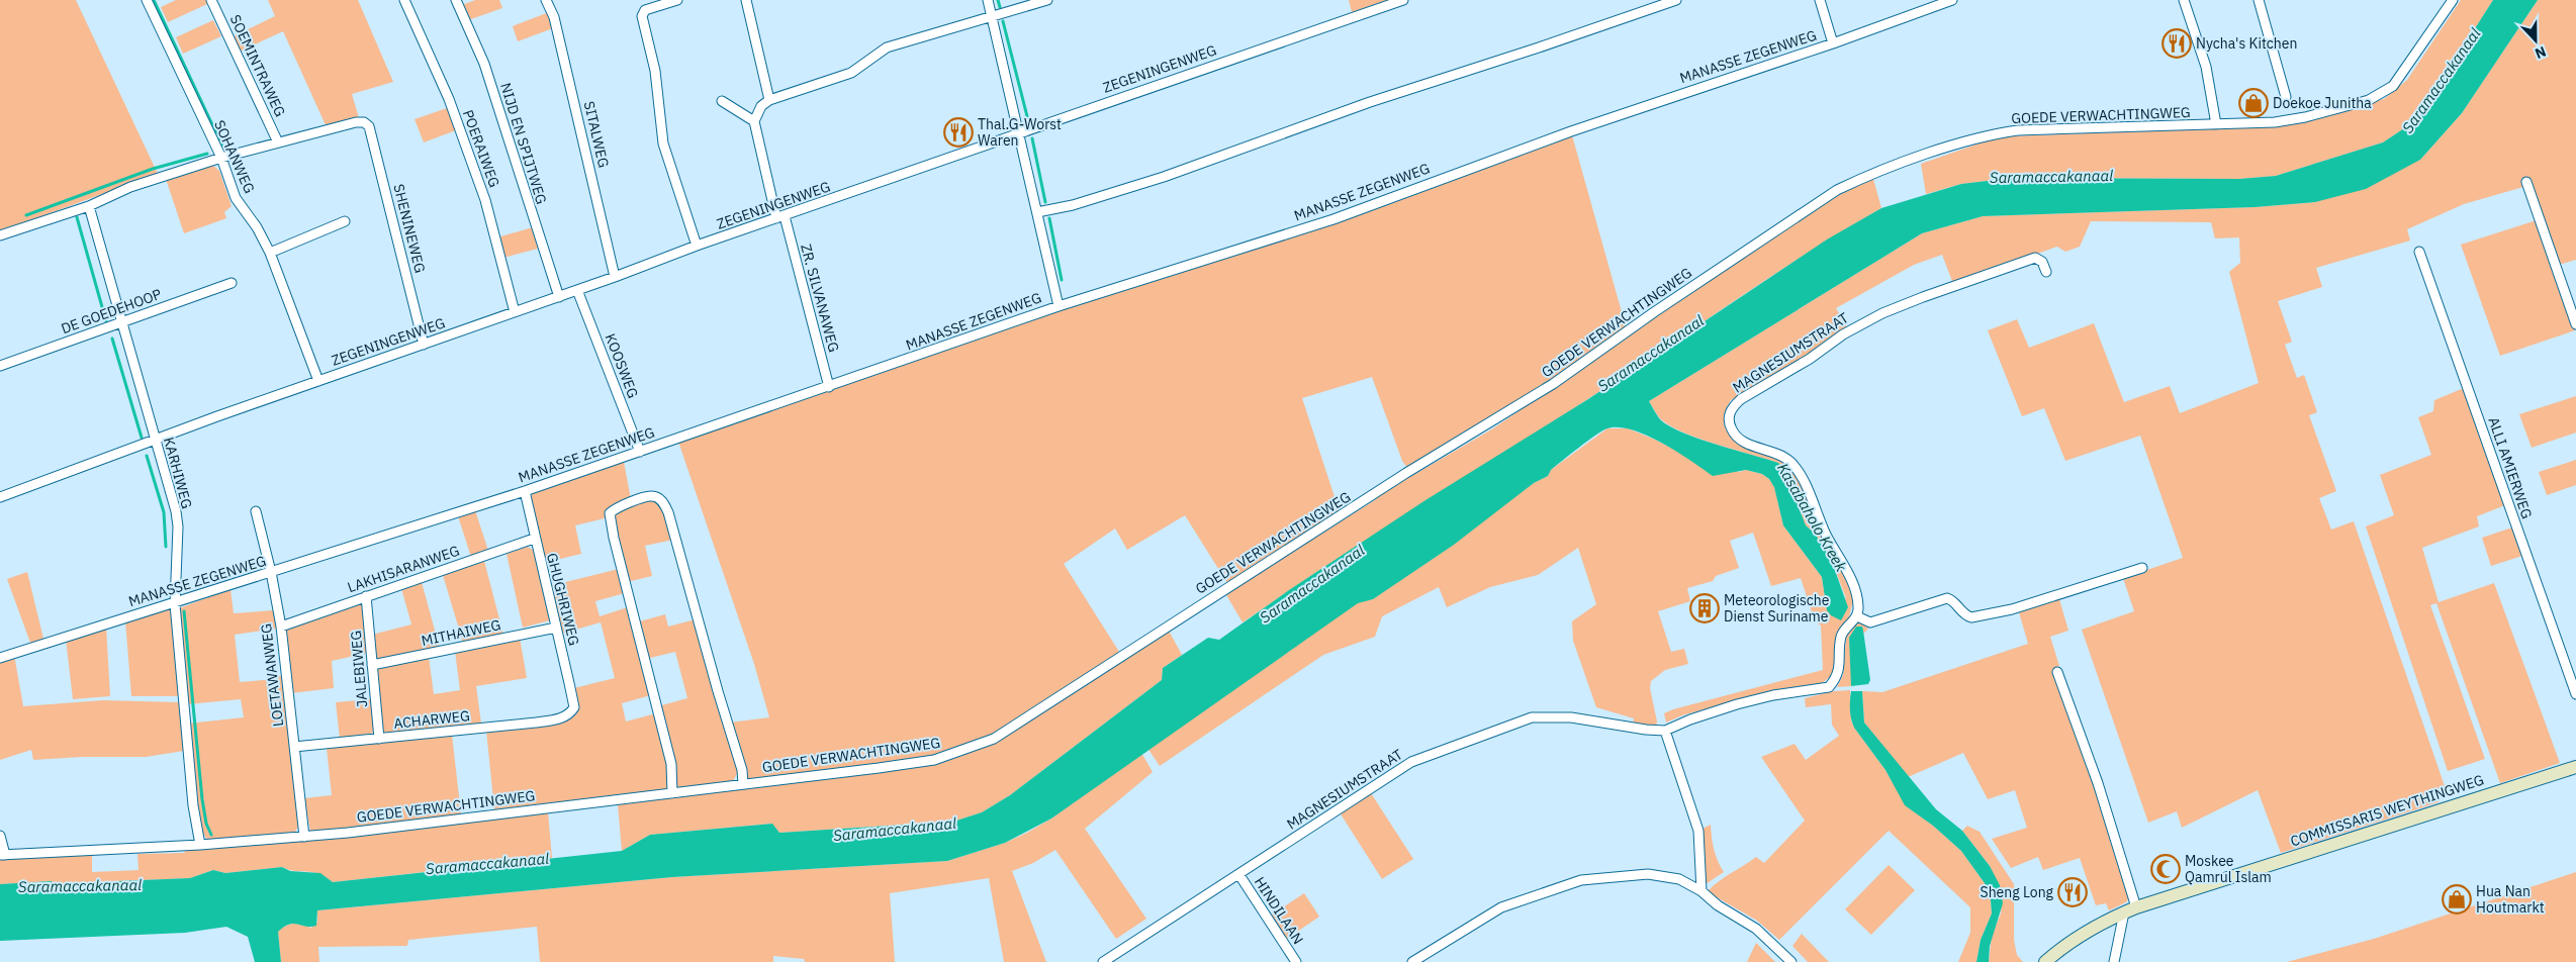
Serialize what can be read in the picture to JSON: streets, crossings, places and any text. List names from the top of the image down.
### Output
{
  "streets": {
    "main road": ["COMMISSARIS WEYTHINGWEG"],
    "street": [
      "MANASSE ZEGENWEG",
      "SOEMINTRAWEG",
      "ZEGENINGENWEG",
      "GOEDE VERWACHTINGWEG",
      "SITALWEG",
      "NIJD EN SPIJTWEG",
      "POERAIWEG",
      "SOHANWEG",
      "SHENINEWEG",
      "ZR. SILVANAWEG",
      "DE GOEDEHOOP",
      "MAGNESIUMSTRAAT",
      "KOOSWEG",
      "ALLI AMIERWEG",
      "KARHIWEG",
      "LAKHISARANWEG",
      "GHUGHRIWEG",
      "MITHAIWEG",
      "JALEBIWEG",
      "LOETAWANWEG",
      "ACHARWEG",
      "HINDILAAN"
    ]
  },
  "crossings": [
    ["MANASSE ZEGENWEG", "ZR. SILVANAWEG"],
    ["MANASSE ZEGENWEG", "KOOSWEG"],
    ["MANASSE ZEGENWEG", "KARHIWEG"],
    ["MANASSE ZEGENWEG", "GHUGHRIWEG"],
    ["MANASSE ZEGENWEG", "LOETAWANWEG"],
    ["SOEMINTRAWEG", "SHENINEWEG"],
    ["ZEGENINGENWEG", "SITALWEG"],
    ["ZEGENINGENWEG", "NIJD EN SPIJTWEG"],
    ["ZEGENINGENWEG", "POERAIWEG"],
    ["ZEGENINGENWEG", "SOHANWEG"],
    ["ZEGENINGENWEG", "SHENINEWEG"],
    ["ZEGENINGENWEG", "ZR. SILVANAWEG"],
    ["ZEGENINGENWEG", "KOOSWEG"],
    ["ZEGENINGENWEG", "KARHIWEG"],
    ["GOEDE VERWACHTINGWEG", "KARHIWEG"],
    ["GOEDE VERWACHTINGWEG", "LOETAWANWEG"],
    ["DE GOEDEHOOP", "KARHIWEG"],
    ["MAGNESIUMSTRAAT", "HINDILAAN"],
    ["LAKHISARANWEG", "GHUGHRIWEG"],
    ["LAKHISARANWEG", "JALEBIWEG"],
    ["LAKHISARANWEG", "LOETAWANWEG"],
    ["GHUGHRIWEG", "MITHAIWEG"],
    ["GHUGHRIWEG", "ACHARWEG"],
    ["MITHAIWEG", "JALEBIWEG"],
    ["JALEBIWEG", "ACHARWEG"],
    ["LOETAWANWEG", "ACHARWEG"]
  ],
  "water": ["Saramaccakanaal", "Kasabaholo Kreek"],
  "places": {
    "restaurant": ["Nycha's Kitchen", "Thal.G-Worst Waren", "Sheng Long"],
    "shop": ["Doekoe Junitha", "Hua Nan Houtmarkt"],
    "building": ["Meteorologische Dienst Suriname"],
    "mosque": ["Moskee Qamrul Islam"]
  },
  "north": "bottom"
}
